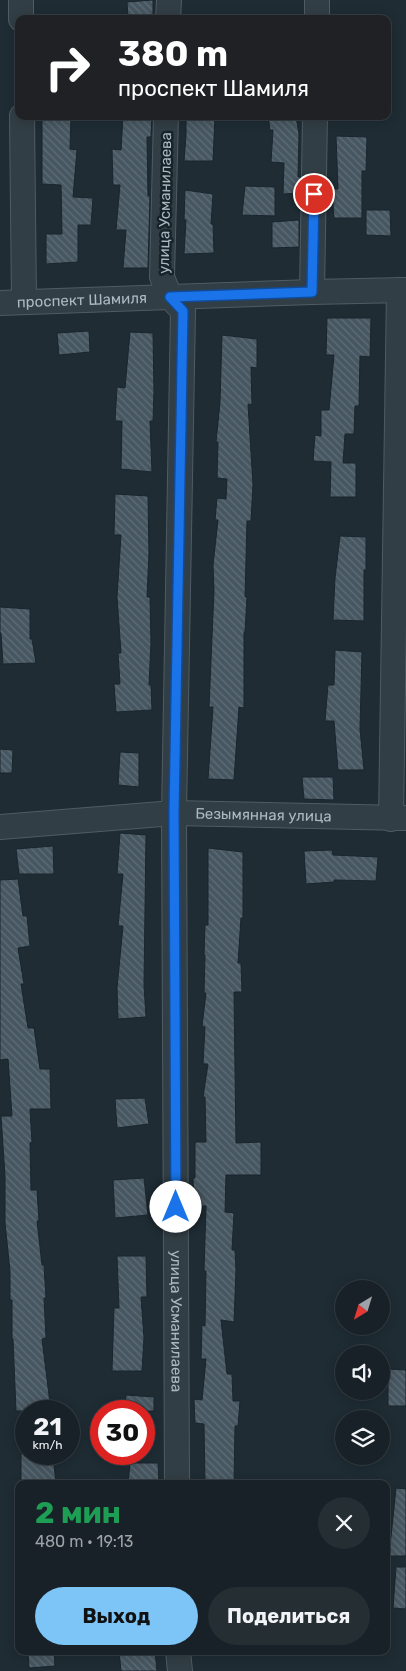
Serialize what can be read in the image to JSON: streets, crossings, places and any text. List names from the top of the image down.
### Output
{
  "streets": {
    "street": ["улица Усманилаева", "проспект Шамиля", "Безымянная улица"]
  },
  "crossings": [
    ["улица Усманилаева", "проспект Шамиля"],
    ["улица Усманилаева", "Безымянная улица"]
  ],
  "north": "bottom left",
  "page": {
    "turn": ["380 m", "проспект Шамиля"],
    "speed": "21 km/h",
    "limit": "30",
    "heading": ["2 мин", "480 m · 19:13"],
    "buttons": ["Выход", "Поделиться"]
  }
}
